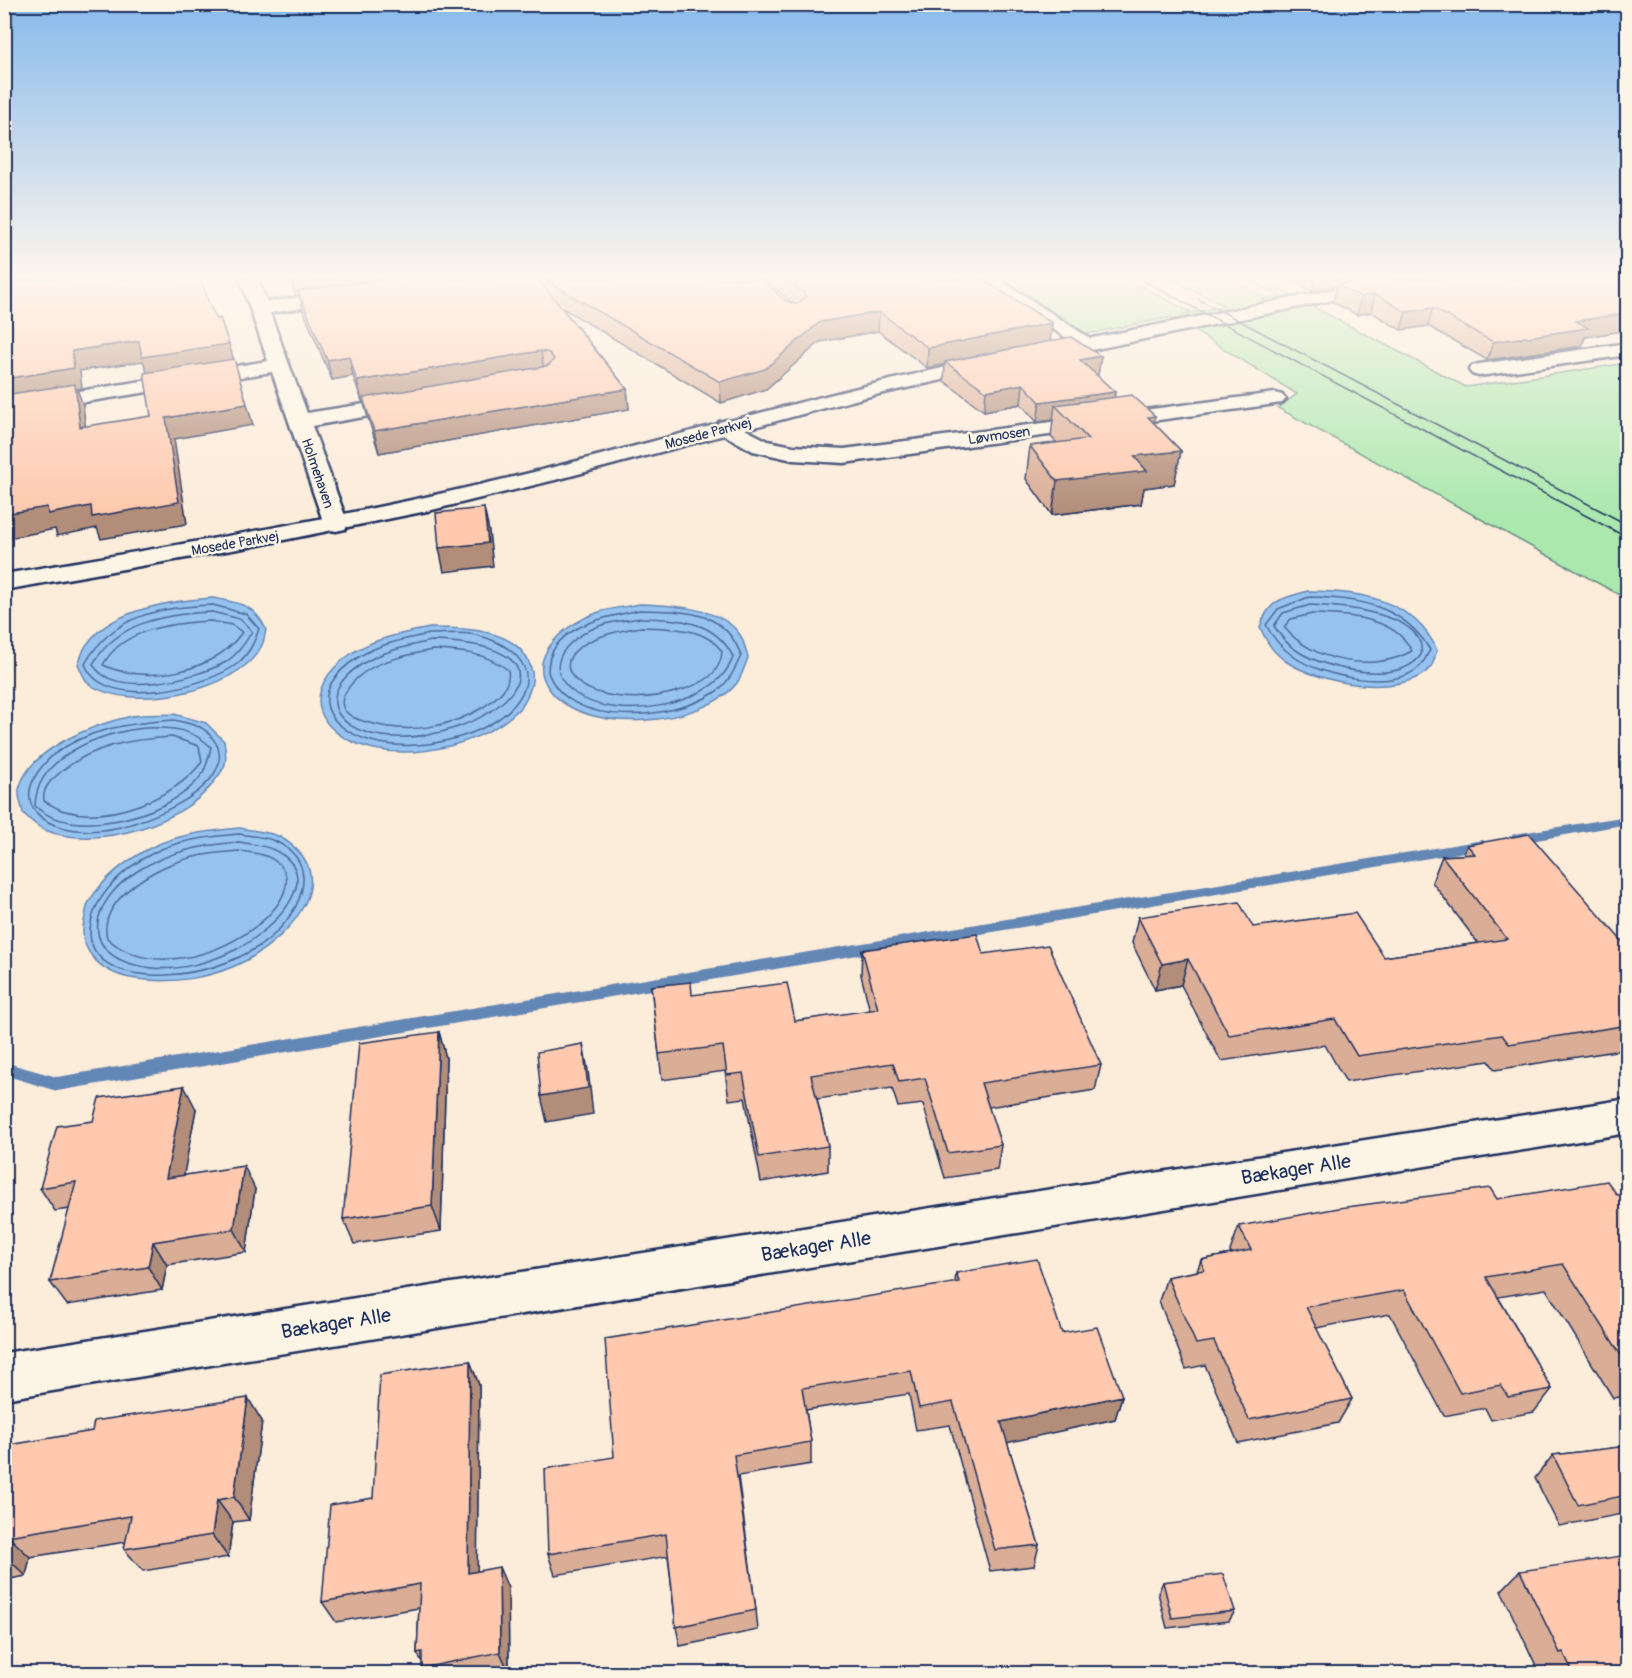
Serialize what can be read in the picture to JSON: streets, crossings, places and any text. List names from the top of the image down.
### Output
{
  "streets": {
    "street": [
      "Mosede Parkvej",
      "Løvmosen",
      "Holmehaven",
      "Bækager Alle"
    ]
  },
  "crossings": [
    ["Mosede Parkvej", "Løvmosen"],
    ["Mosede Parkvej", "Holmehaven"]
  ]
}
